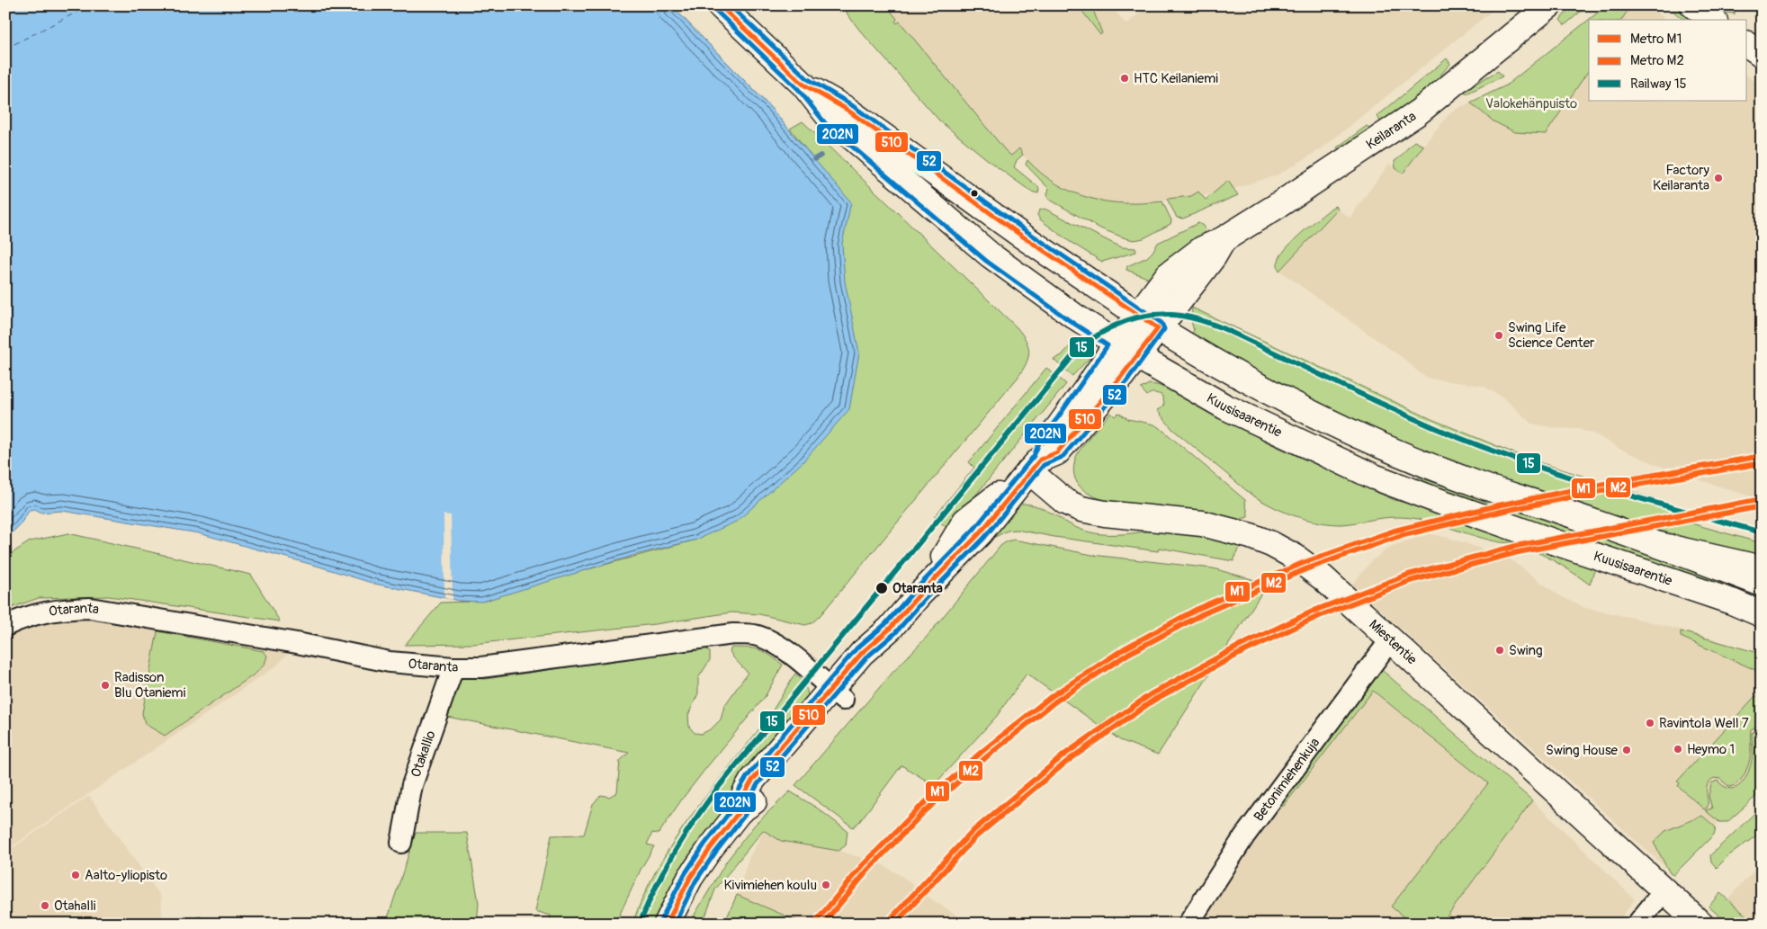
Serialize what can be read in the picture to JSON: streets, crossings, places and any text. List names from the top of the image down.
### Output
{
  "streets": {
    "main road": ["Keilaranta", "Kuusisaarentie", "Miestentie"],
    "street": ["Otaranta", "Otakallio", "Betonimiehenkuja"]
  },
  "crossings": [
    ["Keilaranta", "Kuusisaarentie"],
    ["Keilaranta", "Miestentie"],
    ["Otaranta", "Otakallio"],
    ["Miestentie", "Betonimiehenkuja"]
  ],
  "parks": ["Valokehänpuisto"],
  "places": [
    "HTC Keilaniemi",
    "Factory Keilaranta",
    "Swing Life Science Center",
    "Otaranta",
    "Swing",
    "Radisson Blu Otaniemi",
    "Ravintola Well 7",
    "Heymo 1",
    "Swing House",
    "Aalto-yliopisto",
    "Kivimiehen koulu",
    "Otahalli"
  ],
  "lines": [
    "transit line 510",
    "transit line 52",
    "transit line 202N",
    "rail line 15",
    "metro line M1",
    "metro line M2"
  ],
  "legend": ["Metro M1", "Metro M2", "Railway 15"]
}
